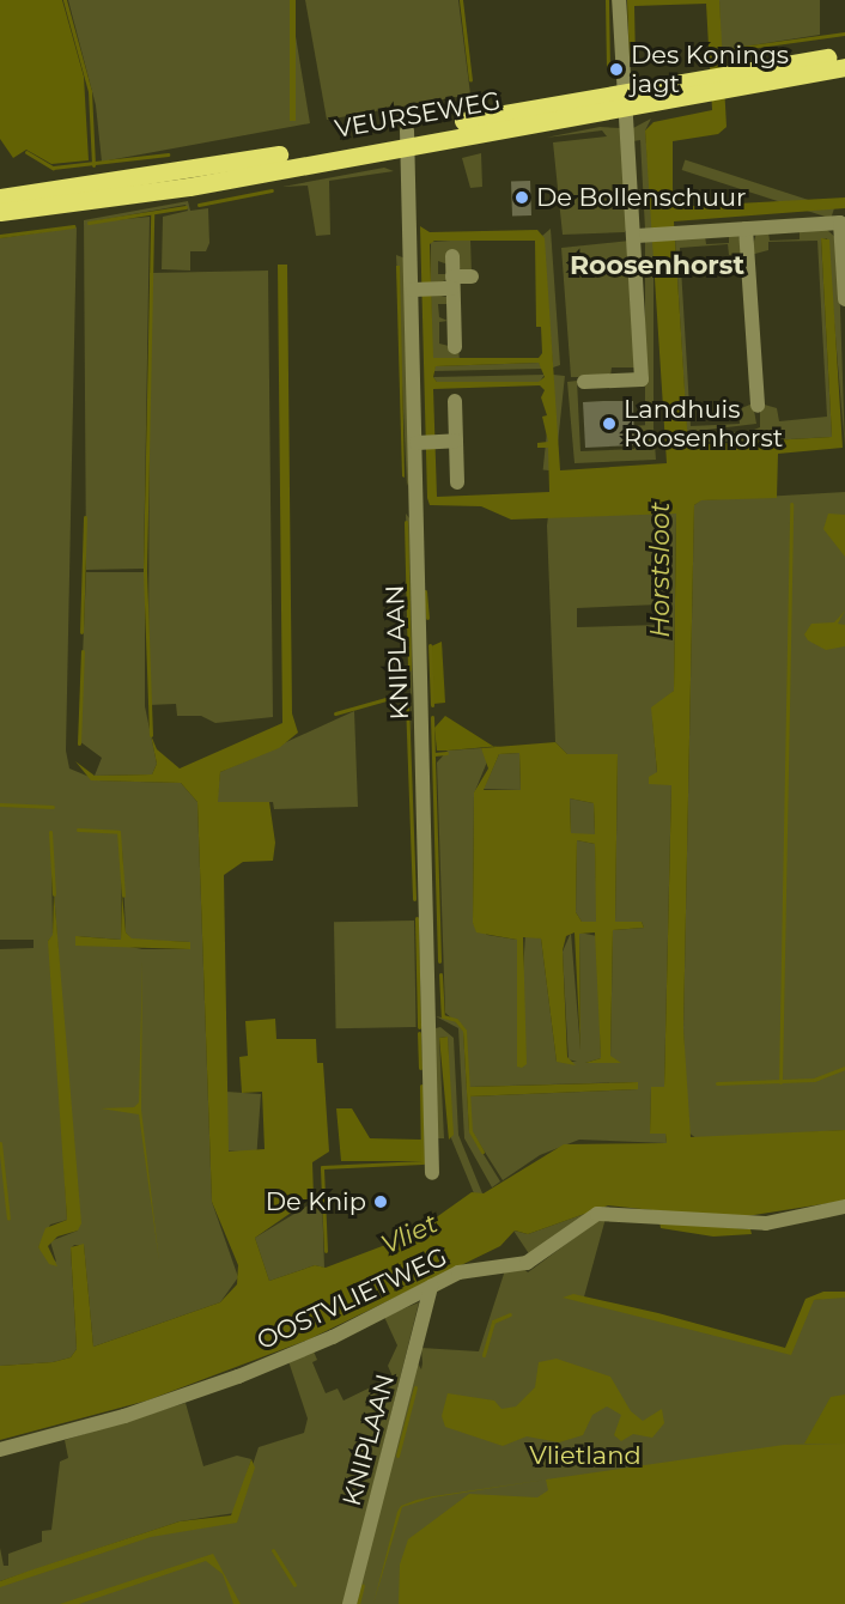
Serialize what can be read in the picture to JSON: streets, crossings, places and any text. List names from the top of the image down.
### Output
{
  "streets": {
    "main road": ["VEURSEWEG"],
    "street": ["KNIPLAAN", "OOSTVLIETWEG"]
  },
  "crossings": [
    ["VEURSEWEG", "KNIPLAAN"],
    ["KNIPLAAN", "OOSTVLIETWEG"]
  ],
  "districts": ["Roosenhorst"],
  "water": ["Horstsloot", "Vliet"],
  "parks": ["Vlietland"],
  "places": [
    "Des Konings jagt",
    "De Bollenschuur",
    "Landhuis Roosenhorst",
    "De Knip"
  ]
}
